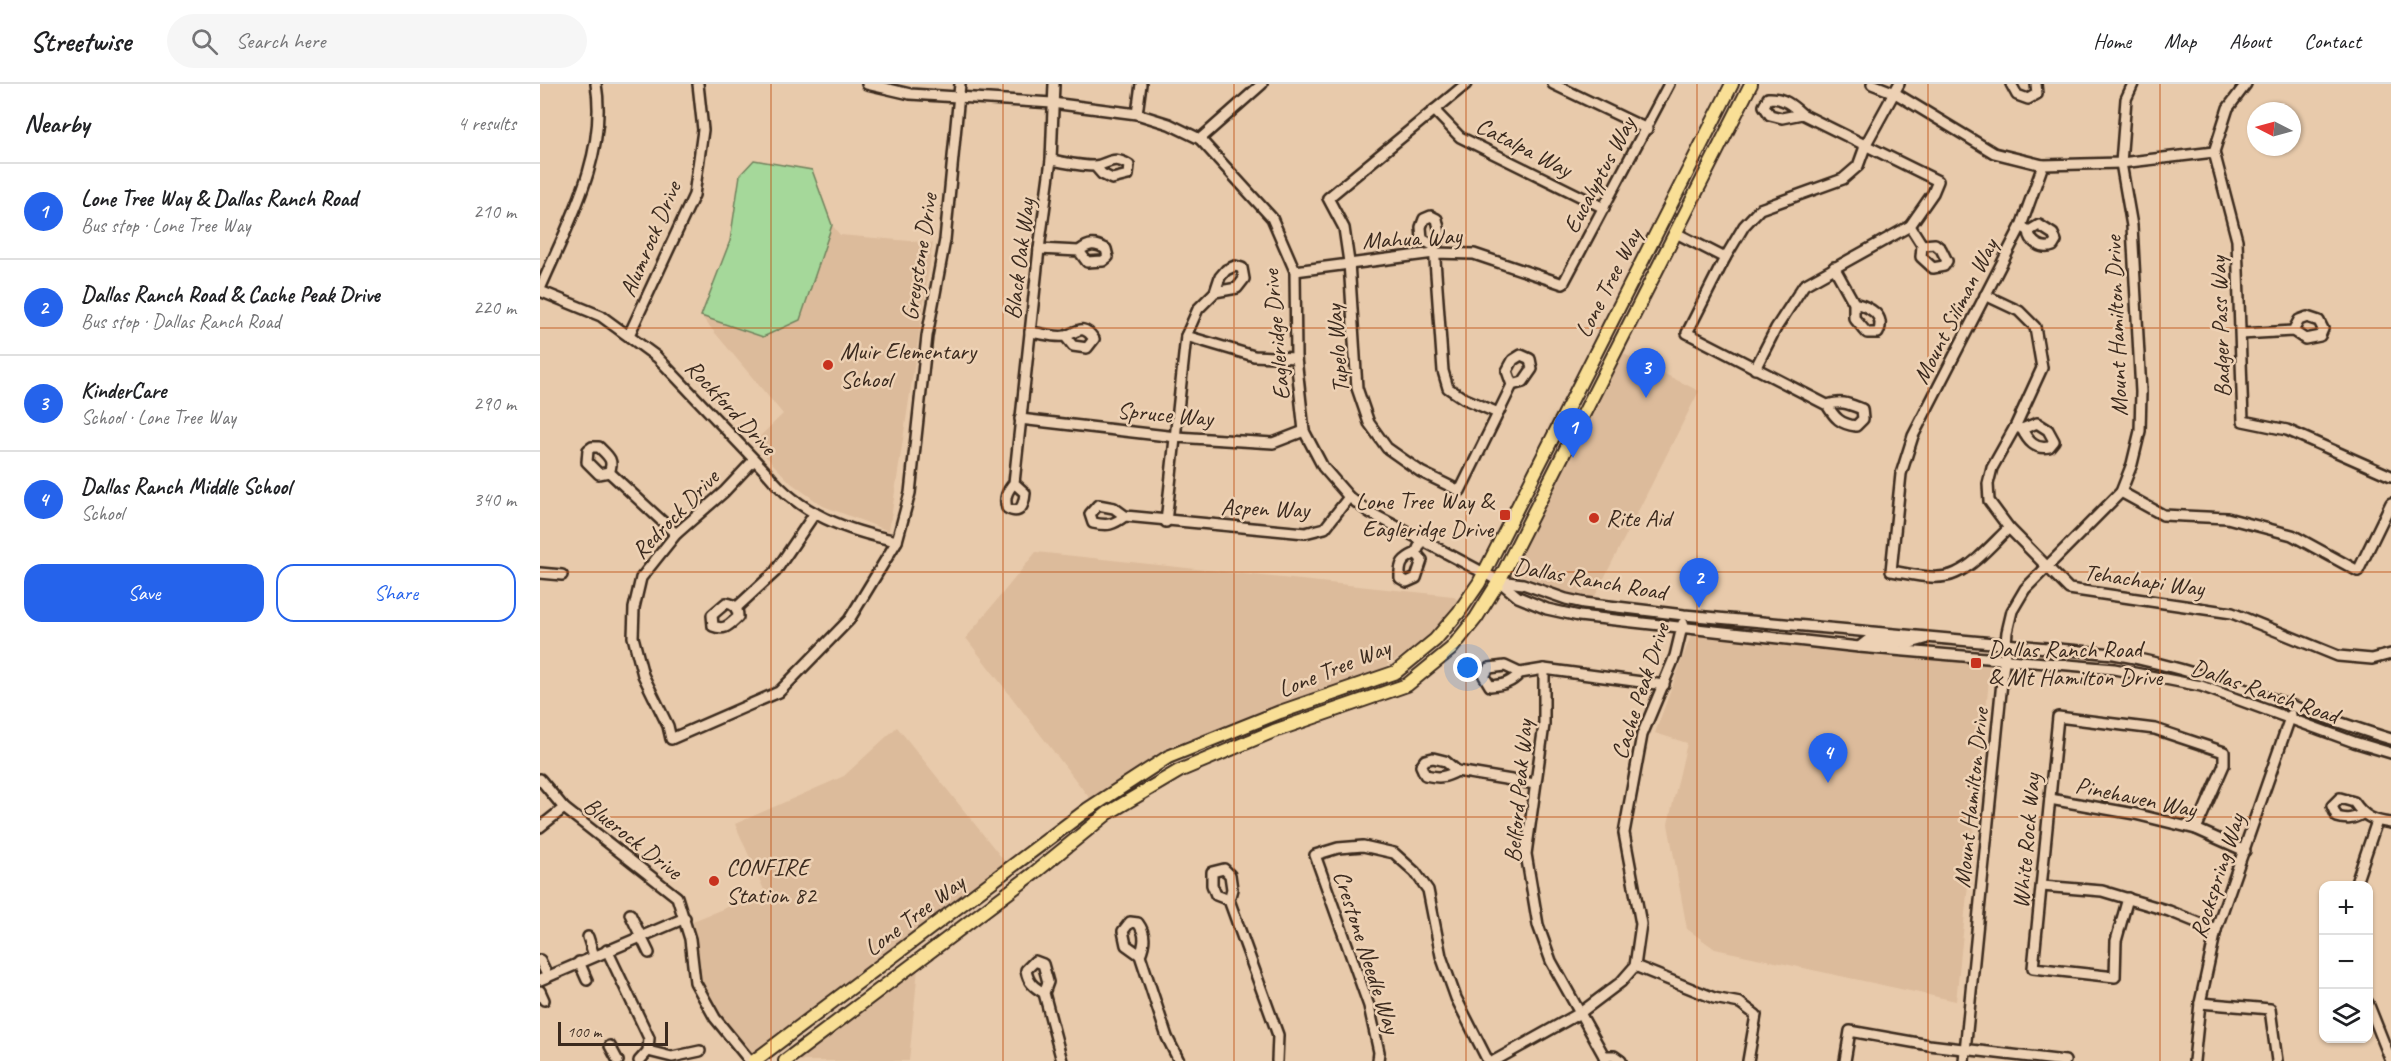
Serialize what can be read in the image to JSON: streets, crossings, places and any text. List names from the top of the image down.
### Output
{
  "streets": {
    "main road": ["Lone Tree Way"],
    "street": [
      "Catalpa Way",
      "Eucalyptus Way",
      "Mahua Way",
      "Alumrock Drive",
      "Greystone Drive",
      "Black Oak Way",
      "Mount Siliman Way",
      "Mount Hamilton Drive",
      "Badger Pass Way",
      "Eagleridge Drive",
      "Tupelo Way",
      "Rockford Drive",
      "Spruce Way",
      "Aspen Way",
      "Redrock Drive",
      "Dallas Ranch Road",
      "Tehachapi Way",
      "Cache Peak Drive",
      "Belford Peak Way",
      "Pinehaven Way",
      "Bluerock Drive",
      "White Rock Way",
      "Rockspring Way",
      "Crestone Needle Way"
    ]
  },
  "crossings": [
    ["Catalpa Way", "Eucalyptus Way"],
    ["Catalpa Way", "Tupelo Way"],
    ["Eucalyptus Way", "Mahua Way"],
    ["Mahua Way", "Eagleridge Drive"],
    ["Mahua Way", "Tupelo Way"],
    ["Alumrock Drive", "Rockford Drive"],
    ["Greystone Drive", "Eagleridge Drive"],
    ["Greystone Drive", "Rockford Drive"],
    ["Greystone Drive", "Redrock Drive"],
    ["Black Oak Way", "Eagleridge Drive"],
    ["Black Oak Way", "Spruce Way"],
    ["Lone Tree Way", "Eagleridge Drive"],
    ["Lone Tree Way", "Dallas Ranch Road"],
    ["Lone Tree Way", "Bluerock Drive"],
    ["Mount Siliman Way", "Tehachapi Way"],
    ["Mount Hamilton Drive", "Dallas Ranch Road"],
    ["Mount Hamilton Drive", "Tehachapi Way"],
    ["Eagleridge Drive", "Spruce Way"],
    ["Eagleridge Drive", "Aspen Way"],
    ["Eagleridge Drive", "Dallas Ranch Road"],
    ["Rockford Drive", "Redrock Drive"],
    ["Dallas Ranch Road", "Cache Peak Drive"],
    ["Dallas Ranch Road", "Rockspring Way"],
    ["Pinehaven Way", "White Rock Way"],
    ["Pinehaven Way", "Rockspring Way"]
  ],
  "places": {
    "other": ["Muir Elementary School", "Rite Aid", "CONFIRE Station 82"],
    "transit": ["Lone Tree Way & Eagleridge Drive", "Dallas Ranch Road & Mt Hamilton Drive"]
  },
  "scale_bar": "100 m",
  "north": "left",
  "page": {
    "header": "Streetwise",
    "search": "Search here",
    "nav": [
      "Home",
      "Map",
      "About",
      "Contact"
    ],
    "heading": ["Nearby", "4 results"],
    "list": [
      {
        "mark": "1",
        "name": "Lone Tree Way & Dallas Ranch Road",
        "note": "Bus stop · Lone Tree Way",
        "value": "210 m"
      },
      {
        "mark": "2",
        "name": "Dallas Ranch Road & Cache Peak Drive",
        "note": "Bus stop · Dallas Ranch Road",
        "value": "220 m"
      },
      {
        "mark": "3",
        "name": "KinderCare",
        "note": "School · Lone Tree Way",
        "value": "290 m"
      },
      {
        "mark": "4",
        "name": "Dallas Ranch Middle School",
        "note": "School",
        "value": "340 m"
      }
    ],
    "pins": [
      "3",
      "1",
      "2",
      "4"
    ],
    "buttons": ["Save", "Share"],
    "map_buttons": ["+", "−"],
    "scale": "100 m"
  }
}
